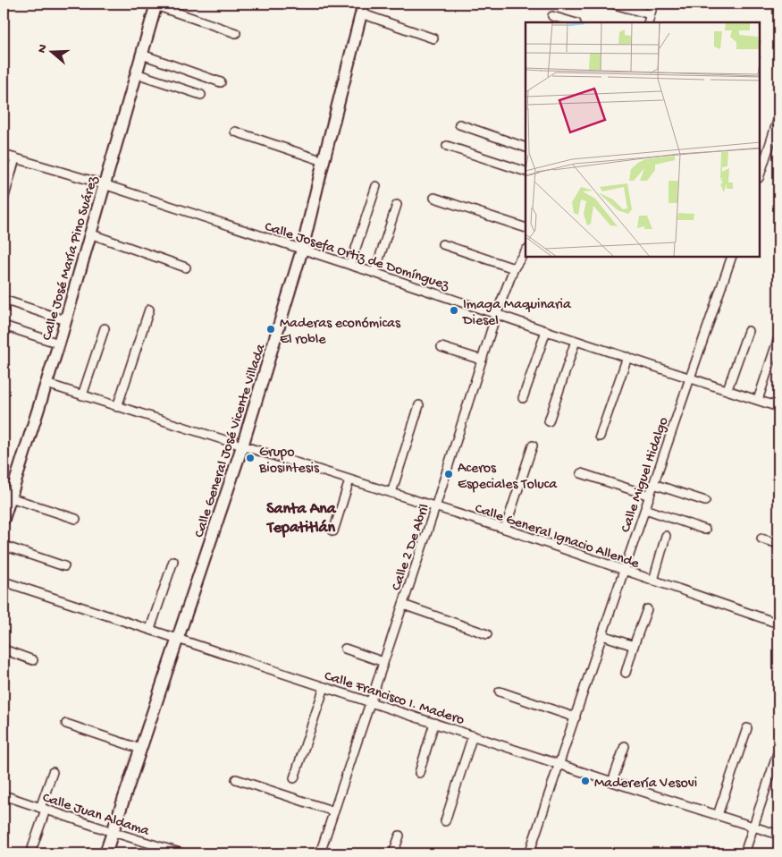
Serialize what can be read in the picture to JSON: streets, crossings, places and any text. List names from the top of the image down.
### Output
{
  "streets": {
    "main road": ["Calle José María Pino Suárez", "Calle General José Vicente Villada"],
    "street": [
      "Calle Josefa Ortiz de Domínguez",
      "Calle Miguel Hidalgo",
      "Calle General Ignacio Allende",
      "Calle 2 De Abril",
      "Calle Francisco I. Madero",
      "Calle Juan Aldama"
    ]
  },
  "crossings": [
    ["Calle Josefa Ortiz de Domínguez", "Calle José María Pino Suárez"],
    ["Calle Josefa Ortiz de Domínguez", "Calle General José Vicente Villada"],
    ["Calle Josefa Ortiz de Domínguez", "Calle Miguel Hidalgo"],
    ["Calle Josefa Ortiz de Domínguez", "Calle 2 De Abril"],
    ["Calle José María Pino Suárez", "Calle General Ignacio Allende"],
    ["Calle General José Vicente Villada", "Calle General Ignacio Allende"],
    ["Calle General José Vicente Villada", "Calle Francisco I. Madero"],
    ["Calle General José Vicente Villada", "Calle Juan Aldama"],
    ["Calle Miguel Hidalgo", "Calle General Ignacio Allende"],
    ["Calle Miguel Hidalgo", "Calle Francisco I. Madero"],
    ["Calle General Ignacio Allende", "Calle 2 De Abril"],
    ["Calle 2 De Abril", "Calle Francisco I. Madero"]
  ],
  "districts": ["Santa Ana Tepatitlán"],
  "places": [
    "Imaga Maquinaria Diesel",
    "Maderas económicas El roble",
    "Grupo Biosintesis",
    "Aceros Especiales Toluca",
    "Maderería Vesovi"
  ],
  "north": "left"
}
